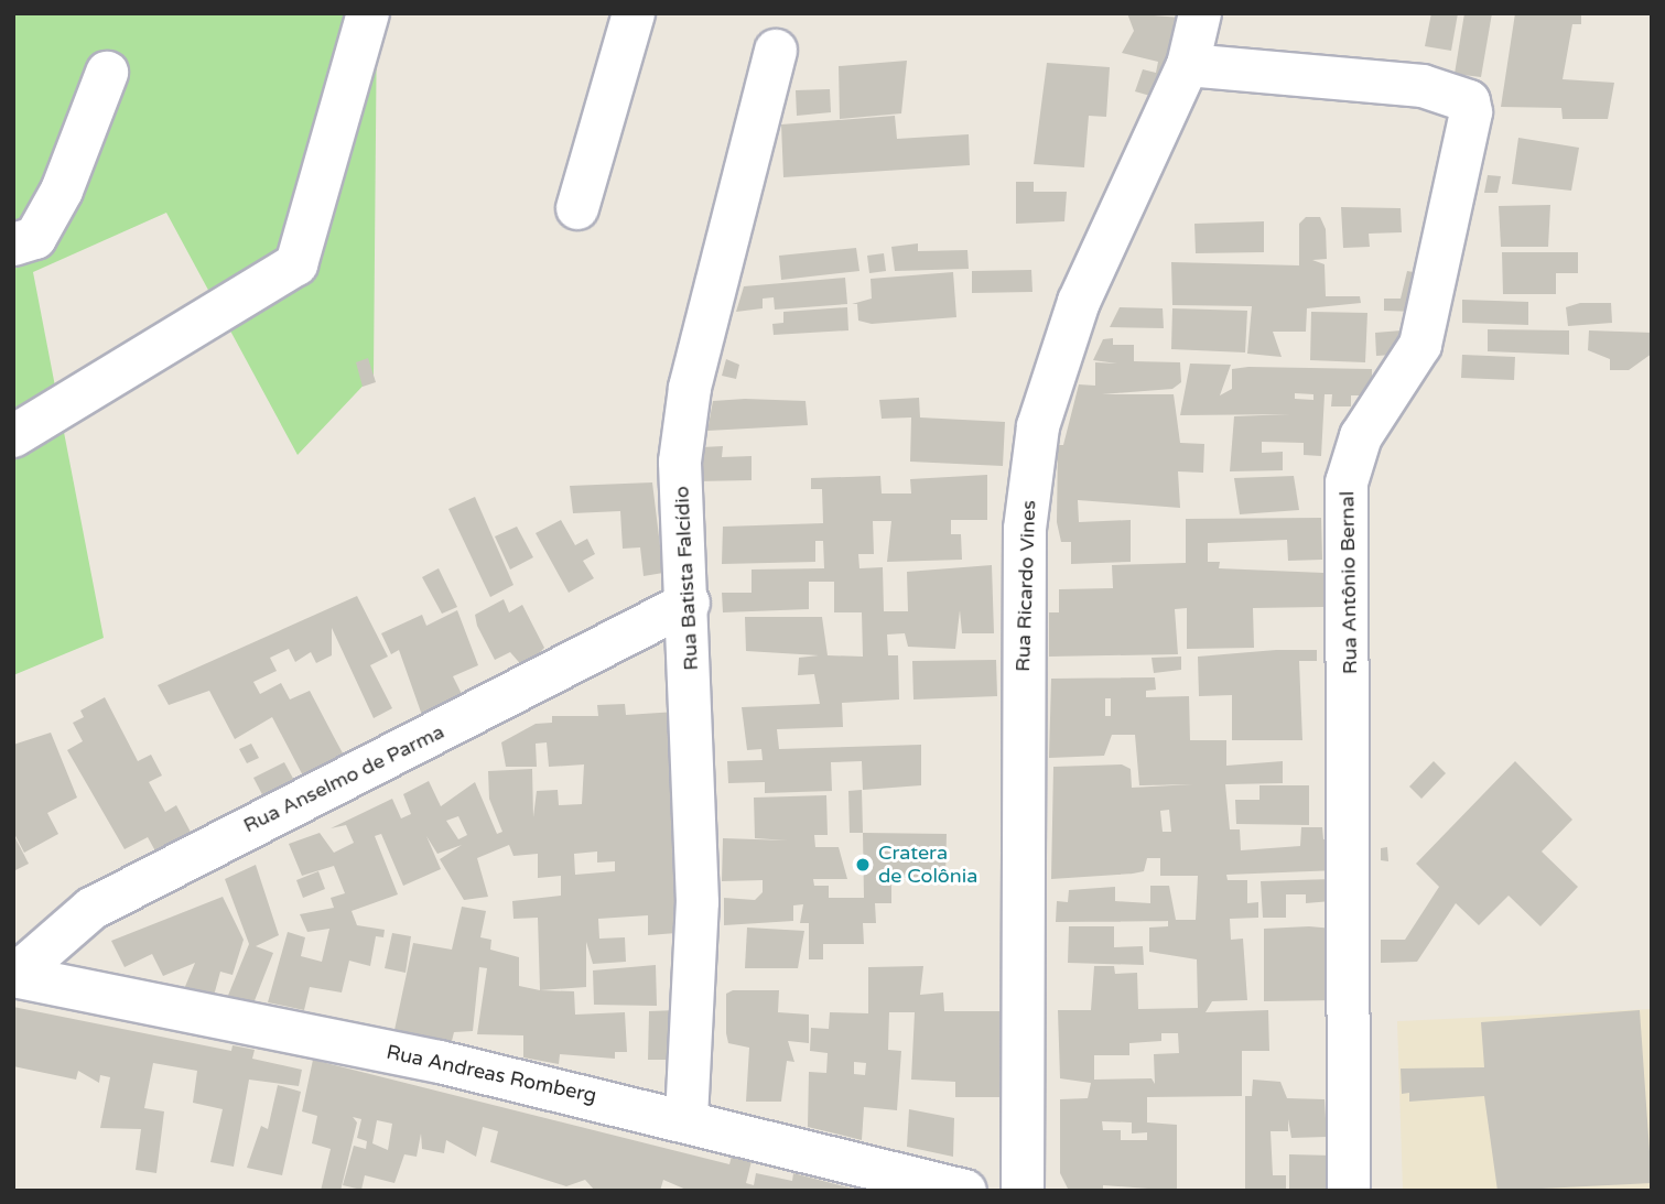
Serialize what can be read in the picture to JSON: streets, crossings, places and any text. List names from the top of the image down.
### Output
{
  "streets": {
    "street": [
      "Rua Batista Falcídio",
      "Rua Antônio Bernal",
      "Rua Ricardo Vines",
      "Rua Anselmo de Parma",
      "Rua Andreas Romberg"
    ]
  },
  "crossings": [
    ["Rua Batista Falcídio", "Rua Anselmo de Parma"],
    ["Rua Batista Falcídio", "Rua Andreas Romberg"],
    ["Rua Antônio Bernal", "Rua Ricardo Vines"],
    ["Rua Anselmo de Parma", "Rua Andreas Romberg"]
  ],
  "places": ["Cratera de Colônia"]
}
